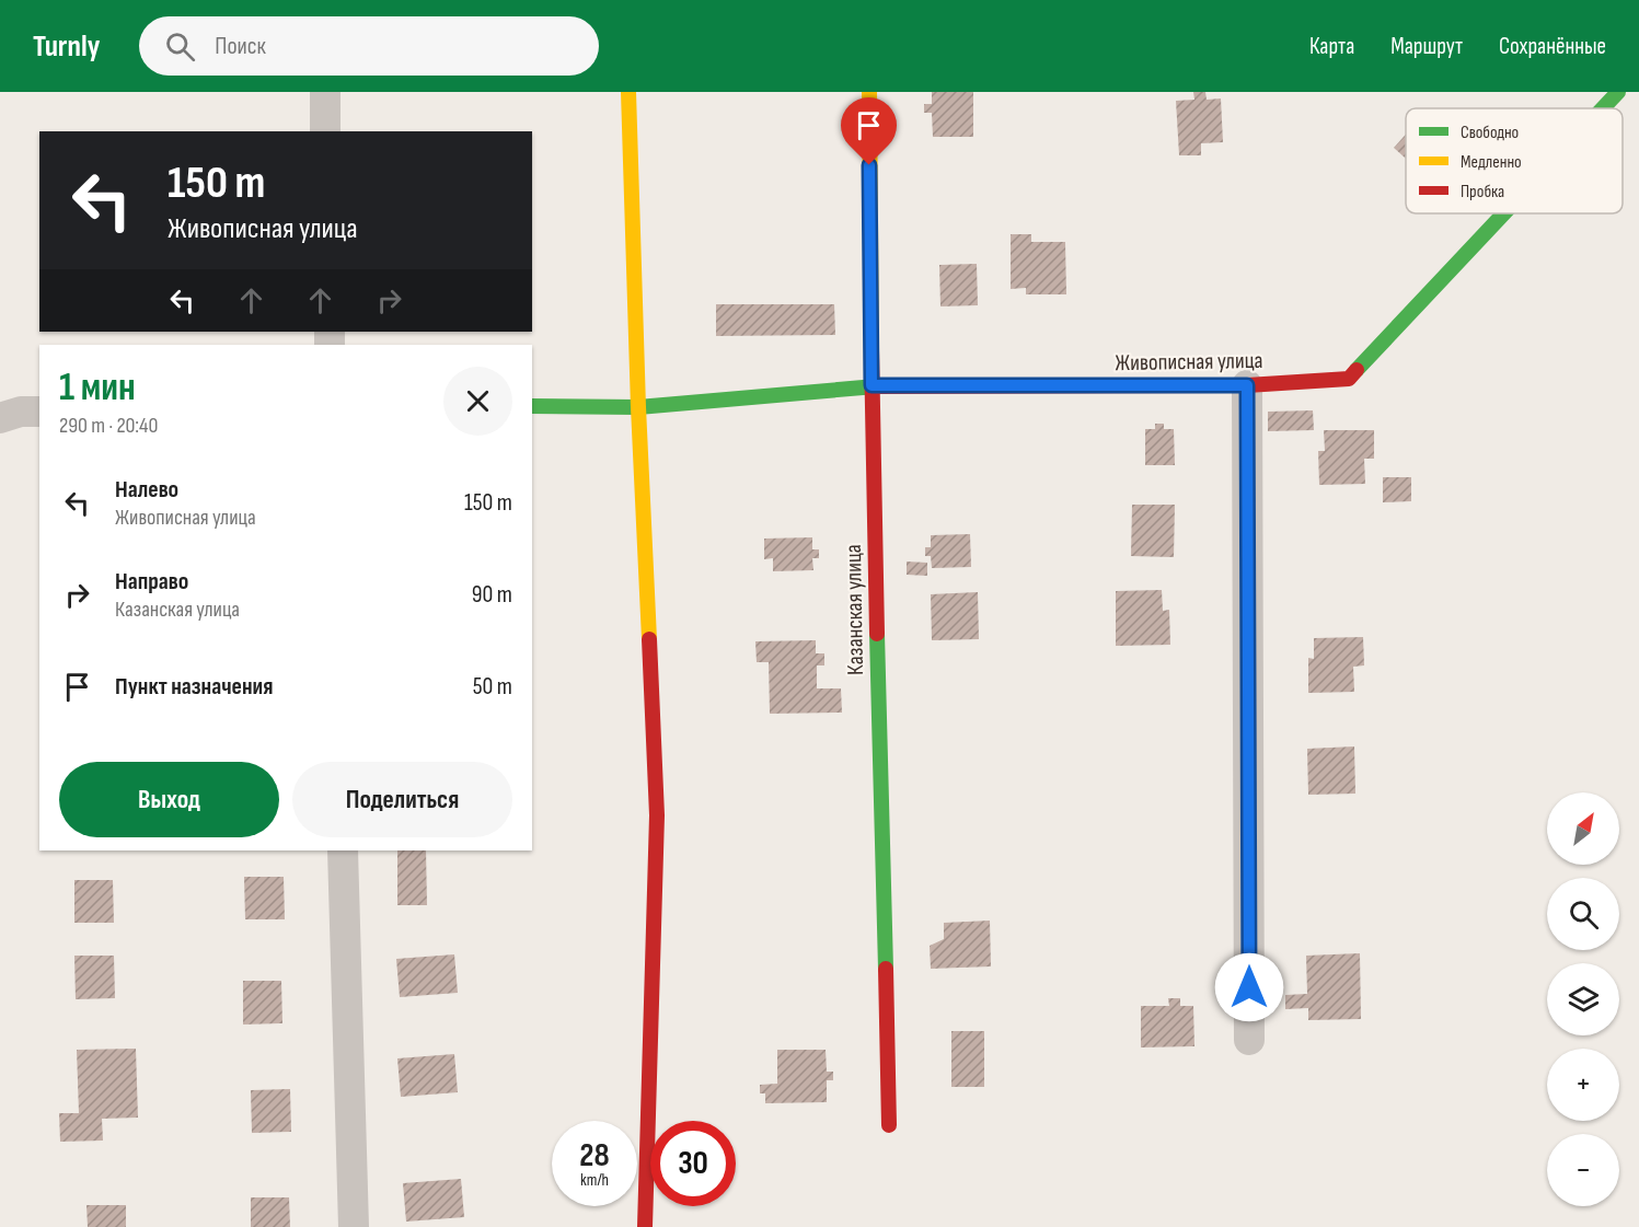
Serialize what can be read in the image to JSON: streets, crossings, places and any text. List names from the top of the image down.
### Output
{
  "streets": {
    "street": ["Живописная улица", "Казанская улица"]
  },
  "crossings": [
    ["Живописная улица", "Казанская улица"]
  ],
  "legend": ["Свободно", "Медленно", "Пробка"],
  "north": "top right",
  "page": {
    "header": "Turnly",
    "search": "Поиск",
    "nav": ["Карта", "Маршрут", "Сохранённые"],
    "turn": ["150 m", "Живописная улица"],
    "heading": ["1 мин", "290 m · 20:40"],
    "list": [
      {
        "name": "Налево",
        "note": "Живописная улица",
        "value": "150 m"
      },
      {
        "name": "Направо",
        "note": "Казанская улица",
        "value": "90 m"
      },
      {
        "name": "Пункт назначения",
        "value": "50 m"
      }
    ],
    "buttons": ["Выход", "Поделиться"],
    "map_buttons": ["+", "−"],
    "speed": "28 km/h",
    "limit": "30"
  }
}
